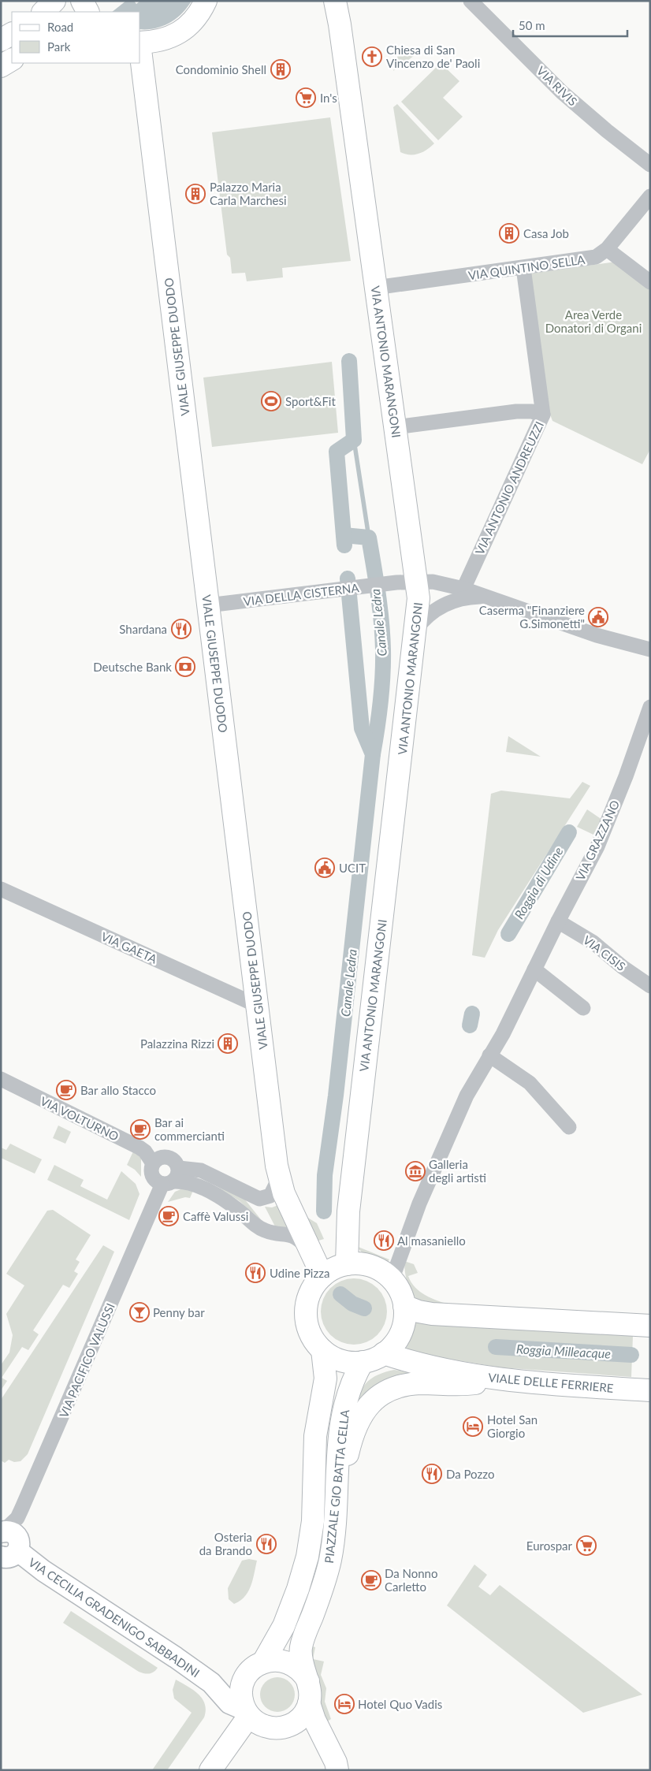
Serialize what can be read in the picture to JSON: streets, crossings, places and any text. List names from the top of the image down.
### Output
{
  "streets": {
    "main road": [
      "VIALE GIUSEPPE DUODO",
      "VIA ANTONIO MARANGONI",
      "VIALE DELLE FERRIERE",
      "PIAZZALE GIO BATTA CELLA"
    ],
    "street": [
      "VIA RIVIS",
      "VIA QUINTINO SELLA",
      "VIA ANTONIO ANDREUZZI",
      "VIA DELLA CISTERNA",
      "VIA GRAZZANO",
      "VIA GAETA",
      "VIA CISIS",
      "VIA VOLTURNO",
      "VIA PACIFICO VALUSSI",
      "VIA CECILIA GRADENIGO SABBADINI"
    ]
  },
  "crossings": [
    ["VIA QUINTINO SELLA", "VIA ANTONIO MARANGONI"],
    ["VIA QUINTINO SELLA", "VIA ANTONIO ANDREUZZI"],
    ["VIALE GIUSEPPE DUODO", "VIA ANTONIO MARANGONI"],
    ["VIALE GIUSEPPE DUODO", "VIA DELLA CISTERNA"],
    ["VIALE GIUSEPPE DUODO", "VIA GRAZZANO"],
    ["VIALE GIUSEPPE DUODO", "VIA GAETA"],
    ["VIALE GIUSEPPE DUODO", "VIALE DELLE FERRIERE"],
    ["VIALE GIUSEPPE DUODO", "PIAZZALE GIO BATTA CELLA"],
    ["VIA ANTONIO MARANGONI", "VIA DELLA CISTERNA"],
    ["VIA ANTONIO MARANGONI", "VIA GRAZZANO"],
    ["VIA ANTONIO MARANGONI", "VIALE DELLE FERRIERE"],
    ["VIA ANTONIO MARANGONI", "PIAZZALE GIO BATTA CELLA"],
    ["VIA ANTONIO ANDREUZZI", "VIA DELLA CISTERNA"],
    ["VIA GRAZZANO", "VIA CISIS"],
    ["VIA GRAZZANO", "VIALE DELLE FERRIERE"],
    ["VIA GRAZZANO", "PIAZZALE GIO BATTA CELLA"],
    ["VIA VOLTURNO", "VIA PACIFICO VALUSSI"],
    ["VIA PACIFICO VALUSSI", "VIA CECILIA GRADENIGO SABBADINI"],
    ["VIALE DELLE FERRIERE", "PIAZZALE GIO BATTA CELLA"],
    ["PIAZZALE GIO BATTA CELLA", "VIA CECILIA GRADENIGO SABBADINI"]
  ],
  "water": ["Canale Ledra", "Roggia di Udine", "Roggia Milleacque"],
  "parks": ["Area Verde Donatori di Organi"],
  "places": {
    "church": ["Chiesa di San Vincenzo de' Paoli"],
    "building": [
      "Condominio Shell",
      "Palazzo Maria Carla Marchesi",
      "Casa Job",
      "Palazzina Rizzi"
    ],
    "supermarket": ["In's", "Eurospar"],
    "sports": ["Sport&Fit"],
    "public building": ["Caserma \"Finanziere G.Simonetti\"", "UCIT"],
    "restaurant": [
      "Shardana",
      "Al masaniello",
      "Udine Pizza",
      "Da Pozzo",
      "Osteria da Brando"
    ],
    "bank": ["Deutsche Bank"],
    "cafe": [
      "Bar allo Stacco",
      "Bar ai commercianti",
      "Caffè Valussi",
      "Da Nonno Carletto"
    ],
    "museum": ["Galleria degli artisti"],
    "bar": ["Penny bar"],
    "hotel": ["Hotel San Giorgio", "Hotel Quo Vadis"]
  },
  "legend": ["Road", "Park"],
  "scale_bar": "50 m"
}
